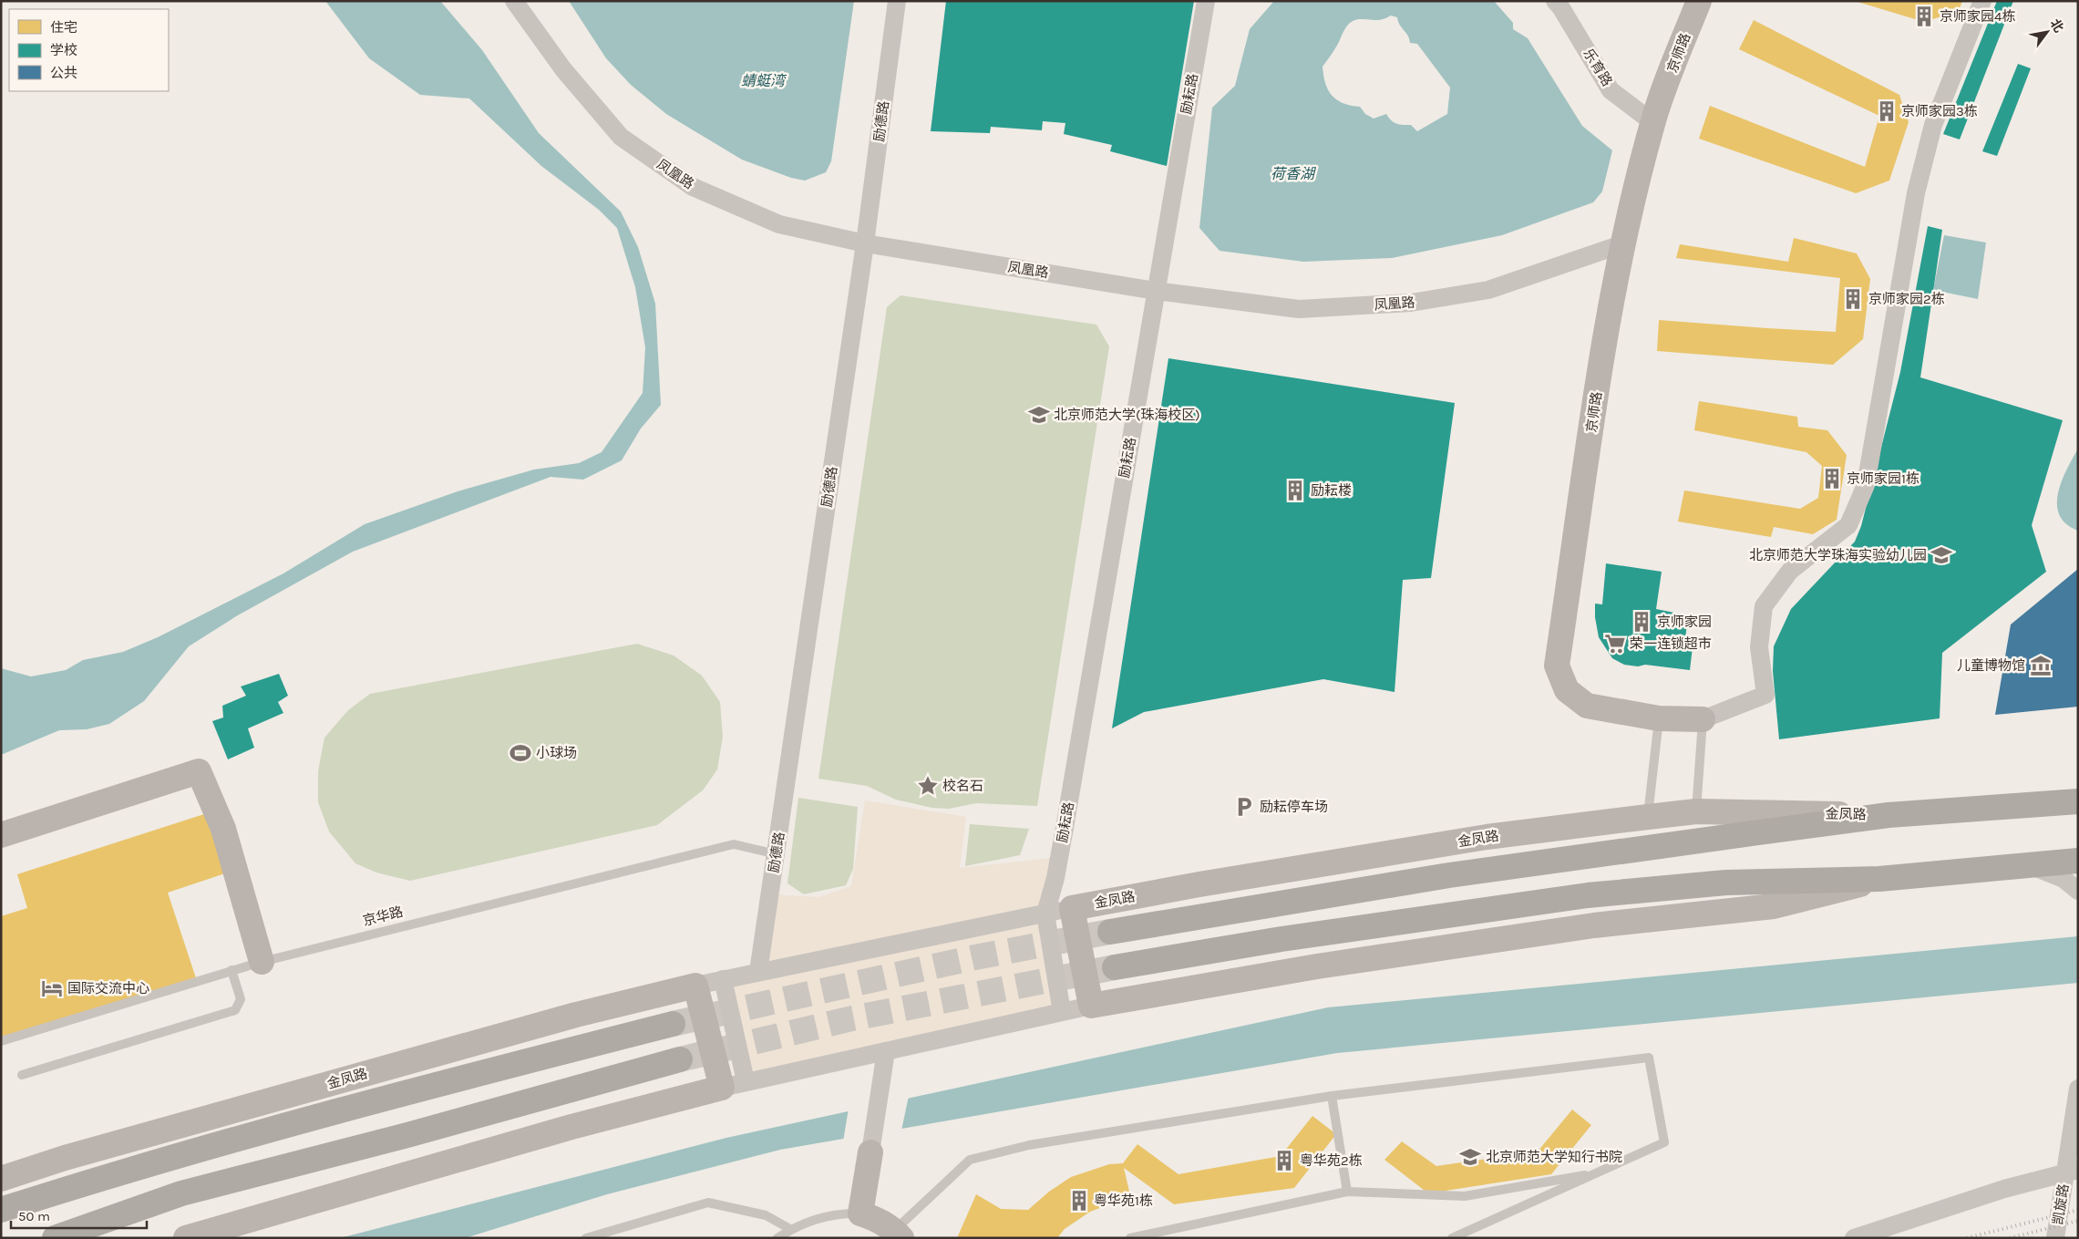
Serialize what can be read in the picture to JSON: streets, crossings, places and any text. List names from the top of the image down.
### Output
{
  "streets": {
    "highway": ["金凤路"],
    "street": [
      "京师路",
      "乐育路",
      "励耘路",
      "励德路",
      "凤凰路",
      "凯旋路"
    ],
    "lane": ["京华路"]
  },
  "crossings": [
    ["京师路", "乐育路"],
    ["京师路", "凤凰路"],
    ["励耘路", "凤凰路"],
    ["励德路", "凤凰路"],
    ["励德路", "京华路"]
  ],
  "water": ["蜻蜓湾", "荷香湖"],
  "places": {
    "building": [
      "京师家园4栋",
      "京师家园3栋",
      "京师家园2栋",
      "京师家园1栋",
      "励耘楼",
      "京师家园",
      "粤华苑2栋",
      "粤华苑1栋"
    ],
    "school or university": ["北京师范大学(珠海校区)", "北京师范大学珠海实验幼儿园", "北京师范大学知行书院"],
    "supermarket": ["荣一连锁超市"],
    "museum": ["儿童博物馆"],
    "sports": ["小球场"],
    "place": ["校名石"],
    "parking": ["励耘停车场"],
    "hotel": ["国际交流中心"]
  },
  "legend": ["住宅", "学校", "公共"],
  "scale_bar": "50 m",
  "north": "top right"
}
